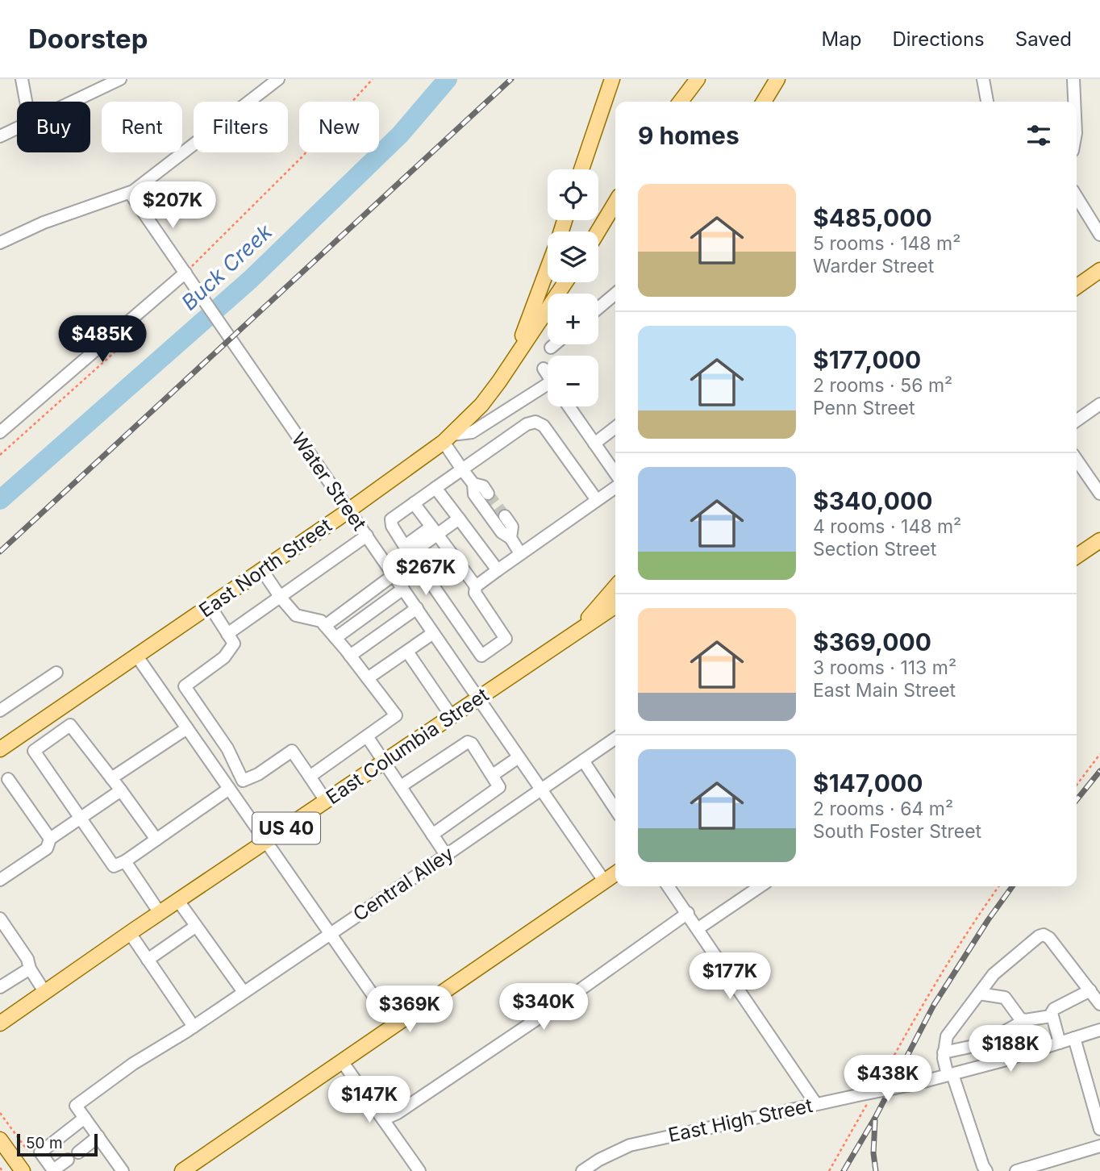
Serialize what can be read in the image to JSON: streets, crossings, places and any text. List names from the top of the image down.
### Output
{
  "streets": {
    "main road": ["East North Street", "East Columbia Street", "US 40"],
    "street": ["Water Street", "Central Alley", "East High Street"]
  },
  "crossings": [
    ["Water Street", "East North Street"],
    ["Water Street", "East Columbia Street"],
    ["Water Street", "Central Alley"],
    ["East Columbia Street", "US 40"]
  ],
  "water": ["Buck Creek"],
  "scale_bar": "50 m",
  "page": {
    "header": "Doorstep",
    "nav": ["Map", "Directions", "Saved"],
    "chip": [
      "Buy",
      "Rent",
      "Filters",
      "New"
    ],
    "heading": "9 homes",
    "map_buttons": ["+", "−"],
    "list": [
      {
        "name": "$485,000",
        "note": "5 rooms · 148 m² · Warder Street"
      },
      {
        "name": "$177,000",
        "note": "2 rooms · 56 m² · Penn Street"
      },
      {
        "name": "$340,000",
        "note": "4 rooms · 148 m² · Section Street"
      },
      {
        "name": "$369,000",
        "note": "3 rooms · 113 m² · East Main Street"
      },
      {
        "name": "$147,000",
        "note": "2 rooms · 64 m² · South Foster Street"
      }
    ],
    "price": [
      "$207K",
      "$485K",
      "$267K",
      "$177K",
      "$340K",
      "$369K",
      "$188K",
      "$438K",
      "$147K"
    ],
    "scale": "50 m"
  }
}
